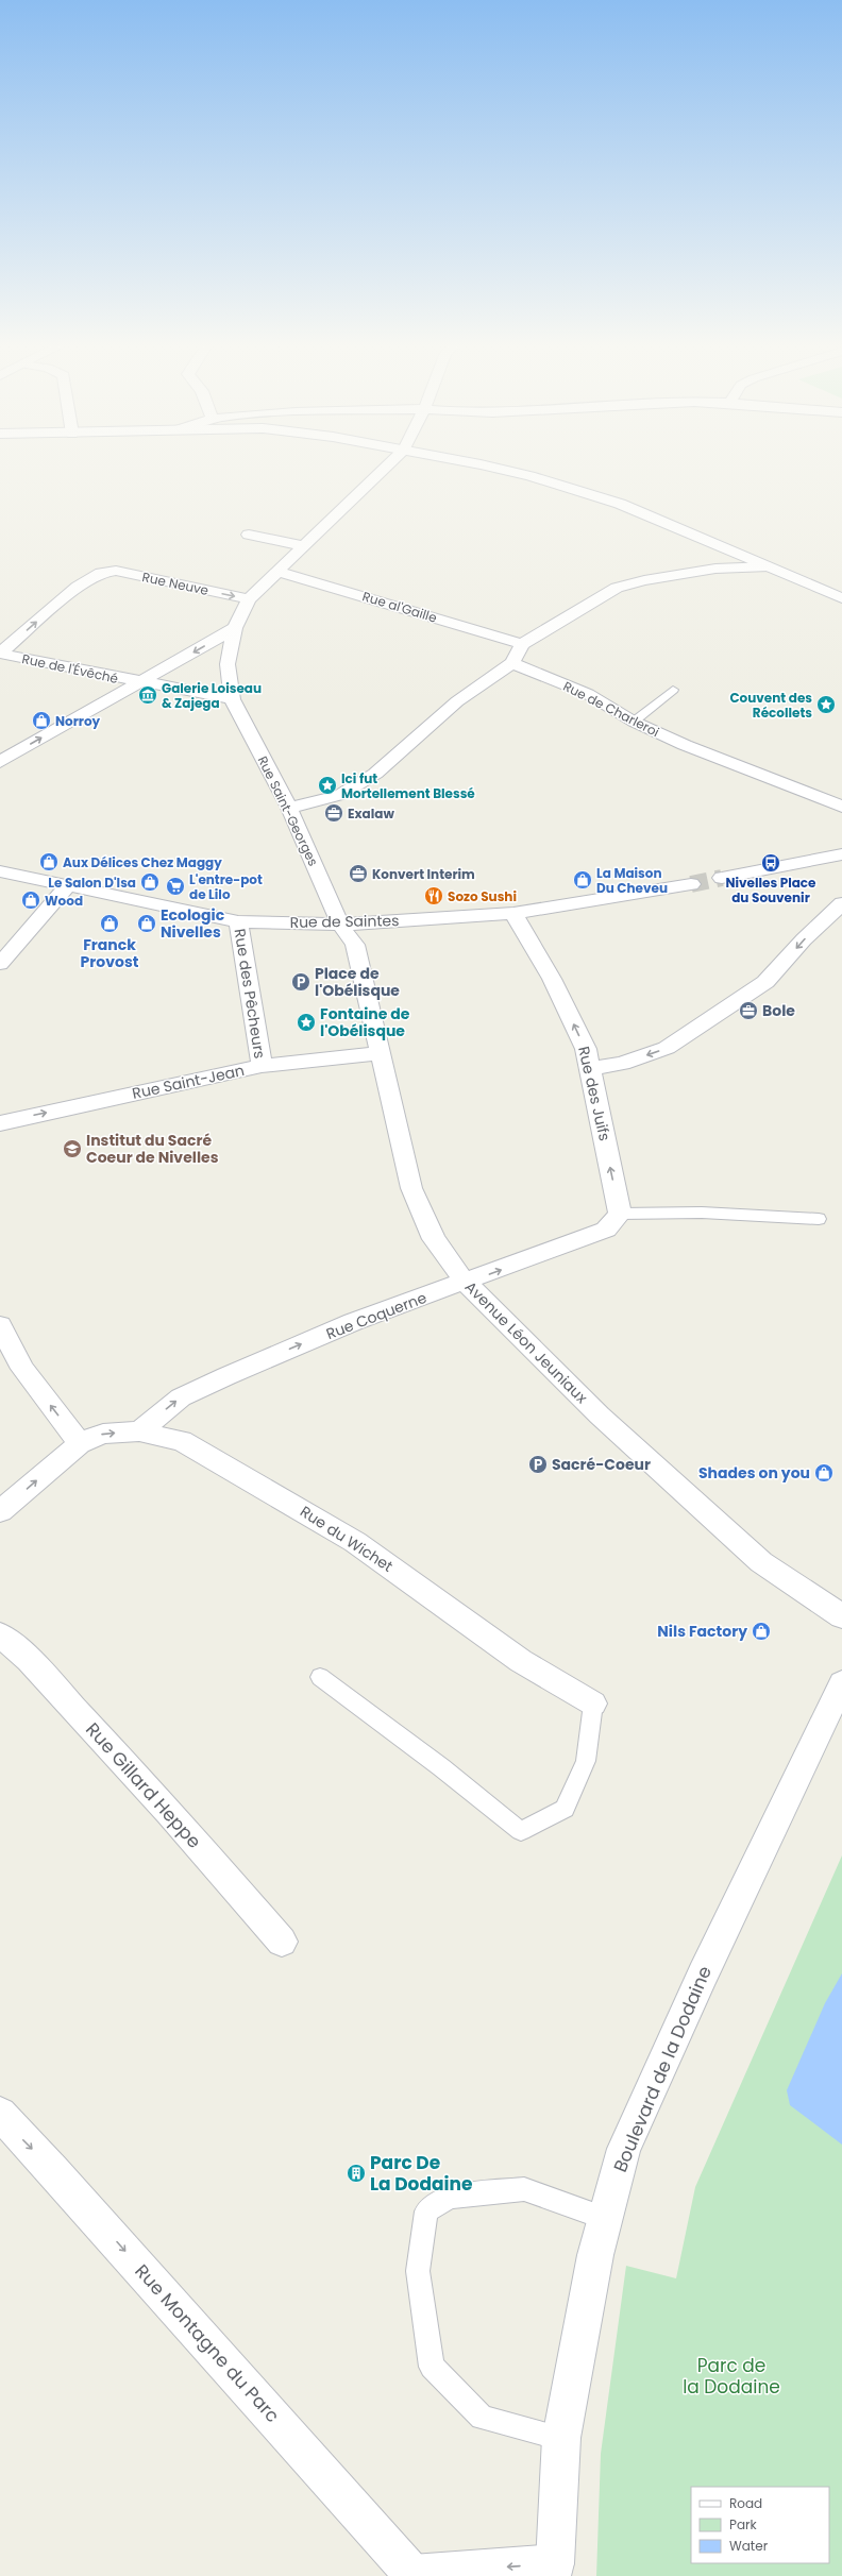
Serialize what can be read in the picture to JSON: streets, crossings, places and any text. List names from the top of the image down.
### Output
{
  "streets": {
    "street": [
      "Rue Neuve",
      "Rue al'Gaille",
      "Rue de l'Évêché",
      "Rue de Charleroi",
      "Rue Saint-Georges",
      "Rue de Saintes",
      "Rue des Pêcheurs",
      "Rue Saint-Jean",
      "Rue des Juifs",
      "Rue Coquerne",
      "Avenue Léon Jeuniaux",
      "Rue du Wichet",
      "Rue Gillard Heppe",
      "Boulevard de la Dodaine",
      "Rue Montagne du Parc"
    ]
  },
  "crossings": [
    ["Rue Neuve", "Rue de l'Évêché"],
    ["Rue Neuve", "Rue Saint-Georges"],
    ["Rue al'Gaille", "Rue Saint-Georges"],
    ["Rue Saint-Georges", "Rue de Saintes"],
    ["Rue Saint-Georges", "Avenue Léon Jeuniaux"],
    ["Rue de Saintes", "Rue des Pêcheurs"],
    ["Rue de Saintes", "Rue des Juifs"],
    ["Rue de Saintes", "Avenue Léon Jeuniaux"],
    ["Rue des Pêcheurs", "Rue Saint-Jean"],
    ["Rue Saint-Jean", "Avenue Léon Jeuniaux"],
    ["Rue des Juifs", "Rue Coquerne"],
    ["Rue Coquerne", "Avenue Léon Jeuniaux"],
    ["Rue Coquerne", "Rue du Wichet"],
    ["Boulevard de la Dodaine", "Rue Montagne du Parc"]
  ],
  "one_way": [
    "Rue Saint-Jean",
    "Rue des Juifs",
    "Rue Coquerne",
    "Rue Montagne du Parc"
  ],
  "parks": ["Parc de la Dodaine"],
  "places": {
    "museum": ["Galerie Loiseau & Zajega"],
    "place": ["Couvent des Récollets", "Ici fut Mortellement Blessé", "Fontaine de l'Obélisque"],
    "shop": [
      "Norroy",
      "Aux Délices Chez Maggy",
      "La Maison Du Cheveu",
      "Le Salon D'Isa",
      "Wood",
      "Franck Provost",
      "Ecologic Nivelles",
      "Shades on you",
      "Nils Factory"
    ],
    "office": ["Exalaw", "Konvert Interim", "Bole"],
    "bus stop": ["Nivelles Place du Souvenir"],
    "supermarket": ["L'entre-pot de Lilo"],
    "restaurant": ["Sozo Sushi"],
    "parking": ["Place de l'Obélisque", "Sacré-Coeur"],
    "school or university": ["Institut du Sacré Coeur de Nivelles"],
    "building": ["Parc De La Dodaine"]
  },
  "legend": ["Road", "Park", "Water"]
}
